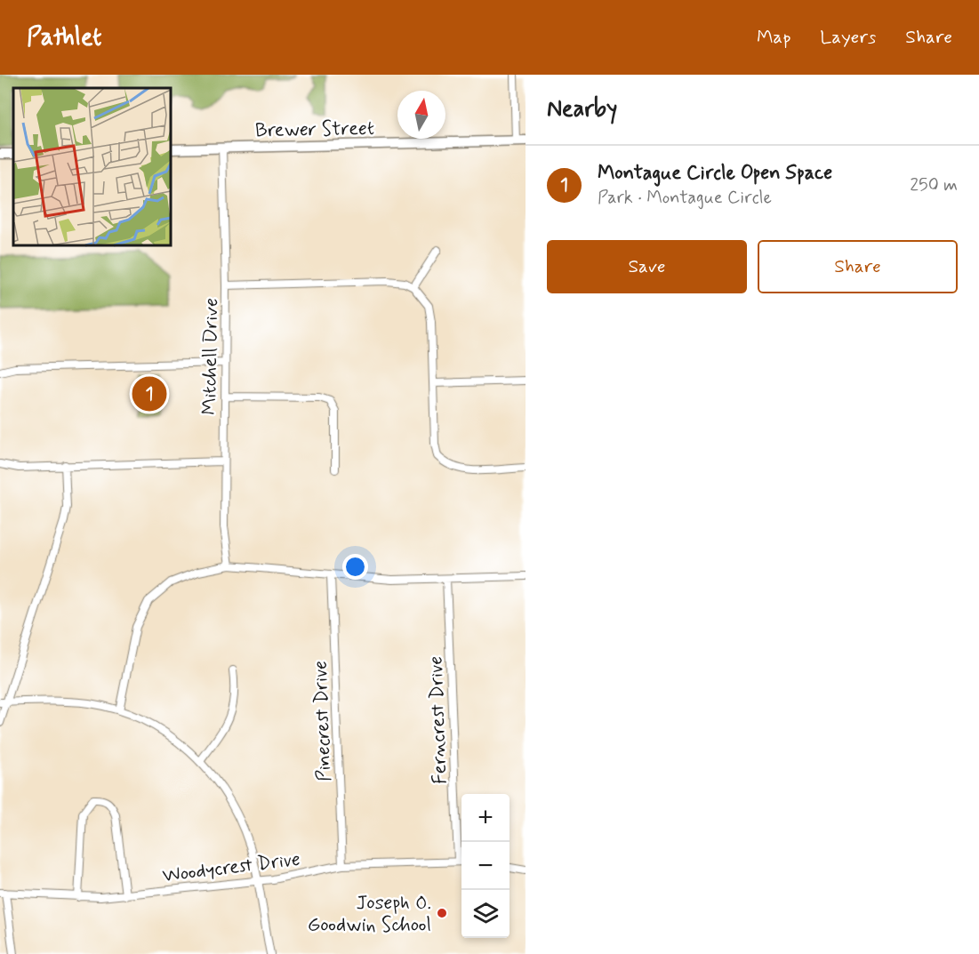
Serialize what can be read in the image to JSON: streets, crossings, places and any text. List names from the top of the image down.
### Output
{
  "streets": {
    "main road": ["Brewer Street"],
    "street": [
      "Mitchell Drive",
      "Ferncrest Drive",
      "Pinecrest Drive",
      "Woodycrest Drive"
    ]
  },
  "crossings": [
    ["Brewer Street", "Mitchell Drive"],
    ["Ferncrest Drive", "Woodycrest Drive"],
    ["Pinecrest Drive", "Woodycrest Drive"]
  ],
  "places": ["Joseph O. Goodwin School"],
  "north": "top",
  "page": {
    "header": "Pathlet",
    "nav": ["Map", "Layers", "Share"],
    "heading": "Nearby",
    "list": [
      {
        "mark": "1",
        "name": "Montague Circle Open Space",
        "note": "Park · Montague Circle",
        "value": "250 m"
      }
    ],
    "buttons": ["Save", "Share"],
    "pins": "1",
    "map_buttons": ["+", "−"]
  }
}
